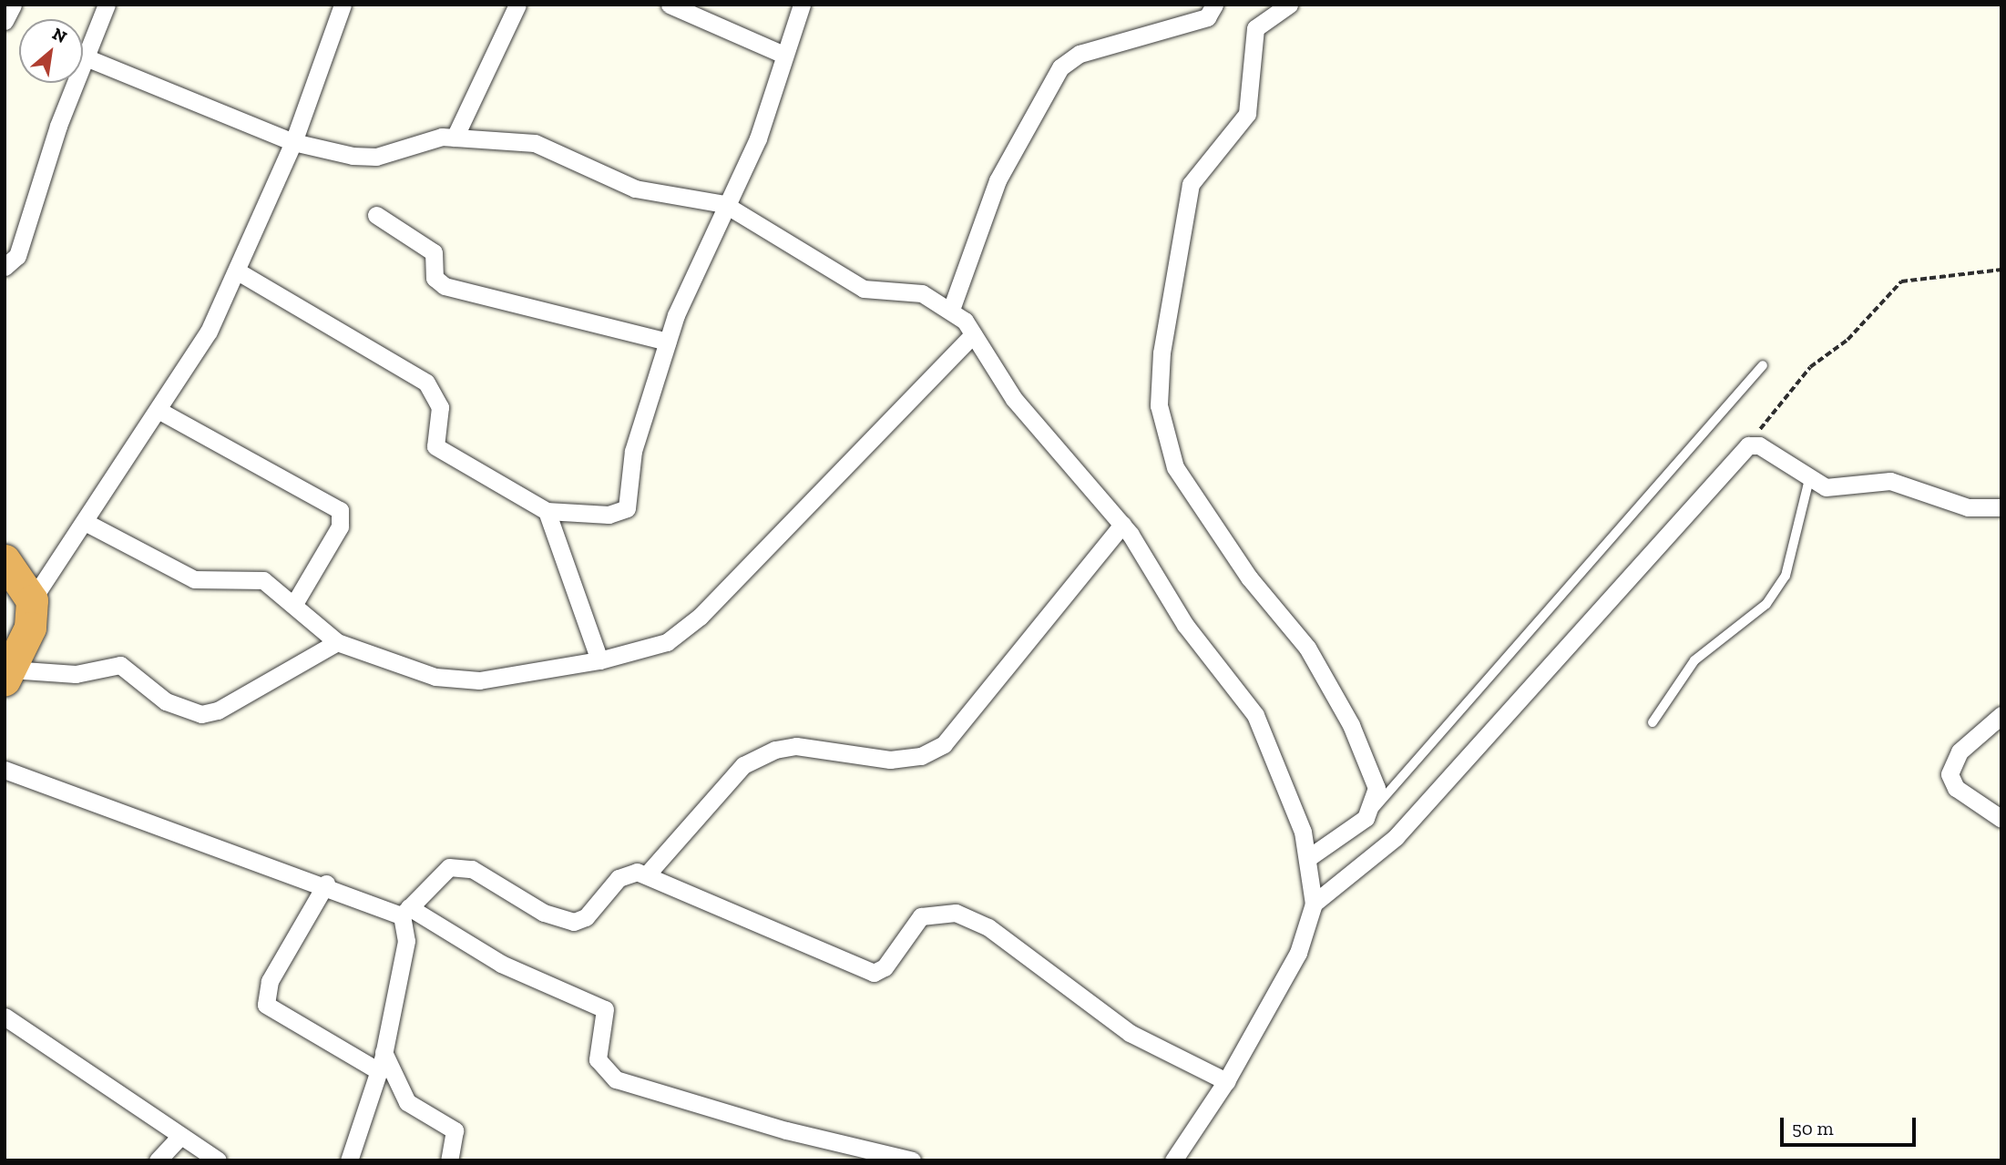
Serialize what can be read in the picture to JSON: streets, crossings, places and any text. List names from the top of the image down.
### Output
{
  "scale_bar": "50 m",
  "north": "top right"
}
